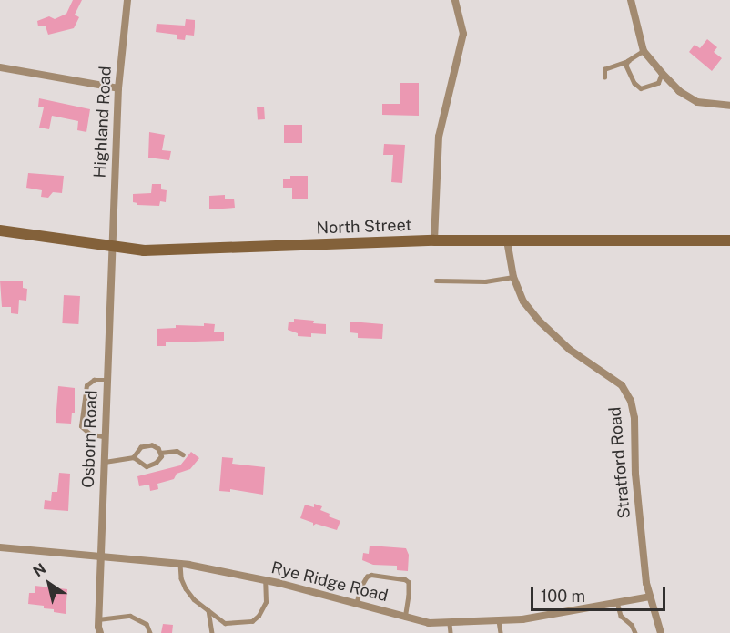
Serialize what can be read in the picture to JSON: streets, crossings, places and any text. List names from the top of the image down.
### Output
{
  "streets": {
    "main road": ["North Street"],
    "street": [
      "Highland Road",
      "Osborn Road",
      "Stratford Road",
      "Rye Ridge Road"
    ]
  },
  "crossings": [
    ["Highland Road", "North Street"],
    ["Highland Road", "Osborn Road"],
    ["North Street", "Osborn Road"],
    ["North Street", "Stratford Road"],
    ["Osborn Road", "Rye Ridge Road"],
    ["Stratford Road", "Rye Ridge Road"]
  ],
  "scale_bar": "100 m",
  "north": "top left"
}
